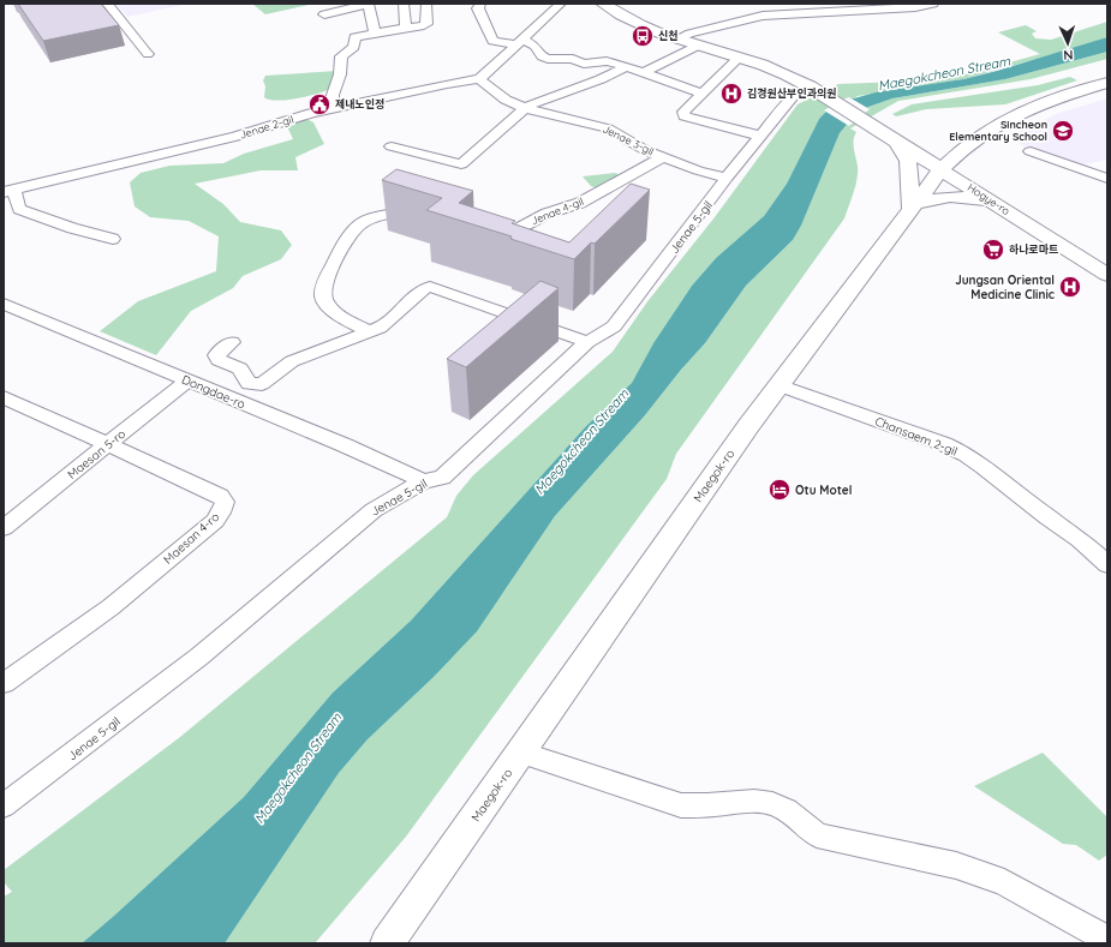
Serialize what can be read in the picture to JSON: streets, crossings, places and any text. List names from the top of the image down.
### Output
{
  "streets": {
    "street": [
      "Jenae 2-gil",
      "Jenae 3-gil",
      "Hogye-ro",
      "Jenae 4-gil",
      "Jenae 5-gil",
      "Dongdae-ro",
      "Chansaem 2-gil",
      "Maesan 5-ro",
      "Maegok-ro",
      "Maesan 4-ro"
    ]
  },
  "crossings": [
    ["Jenae 2-gil", "Jenae 3-gil"],
    ["Jenae 3-gil", "Jenae 4-gil"],
    ["Jenae 3-gil", "Jenae 5-gil"],
    ["Hogye-ro", "Jenae 5-gil"],
    ["Hogye-ro", "Maegok-ro"],
    ["Jenae 5-gil", "Dongdae-ro"],
    ["Dongdae-ro", "Maesan 5-ro"],
    ["Chansaem 2-gil", "Maegok-ro"],
    ["Maesan 5-ro", "Maesan 4-ro"]
  ],
  "water": ["Maegokcheon Stream"],
  "places": {
    "bus stop": ["신천"],
    "hospital": ["김경원산부인과의원", "Jungsan Oriental Medicine Clinic"],
    "public building": ["제내노인정"],
    "school or university": ["Sincheon Elementary School"],
    "supermarket": ["하나로마트"],
    "hotel": ["Otu Motel"]
  },
  "north": "bottom"
}
